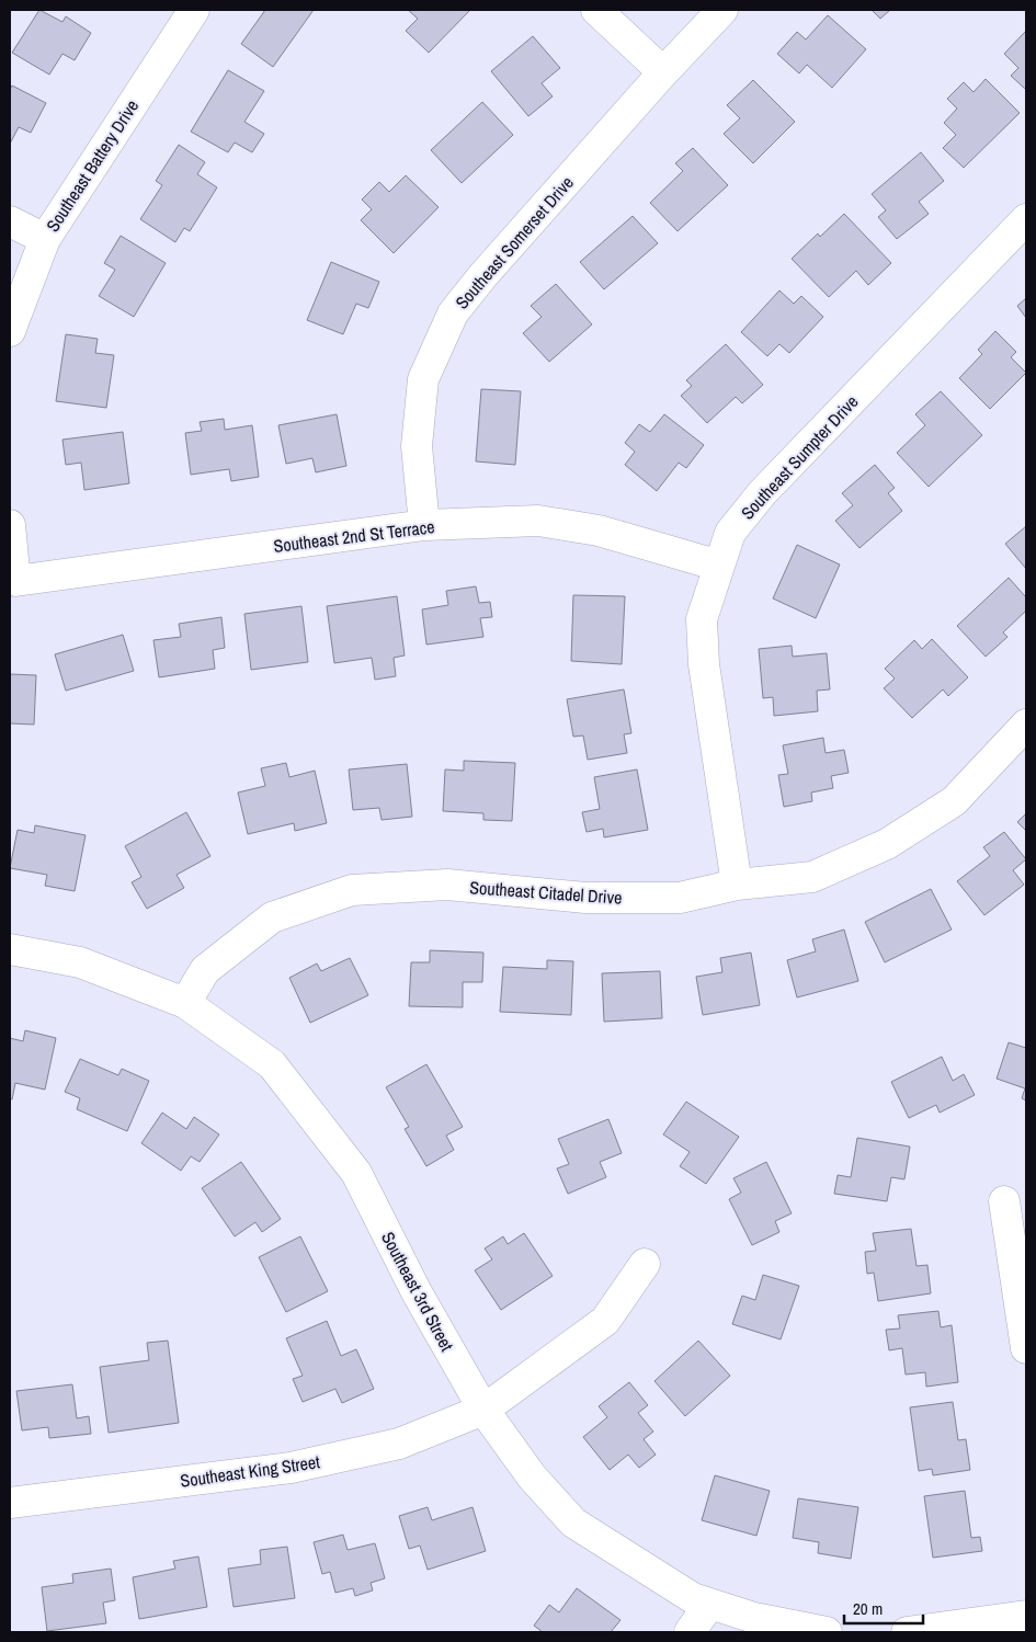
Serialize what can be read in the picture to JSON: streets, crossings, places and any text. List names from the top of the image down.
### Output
{
  "streets": {
    "street": [
      "Southeast Battery Drive",
      "Southeast Somerset Drive",
      "Southeast Sumpter Drive",
      "Southeast 2nd St Terrace",
      "Southeast Citadel Drive",
      "Southeast 3rd Street",
      "Southeast King Street"
    ]
  },
  "crossings": [
    ["Southeast Somerset Drive", "Southeast 2nd St Terrace"],
    ["Southeast Sumpter Drive", "Southeast 2nd St Terrace"],
    ["Southeast Sumpter Drive", "Southeast Citadel Drive"],
    ["Southeast Citadel Drive", "Southeast 3rd Street"],
    ["Southeast 3rd Street", "Southeast King Street"]
  ],
  "scale_bar": "20 m"
}
